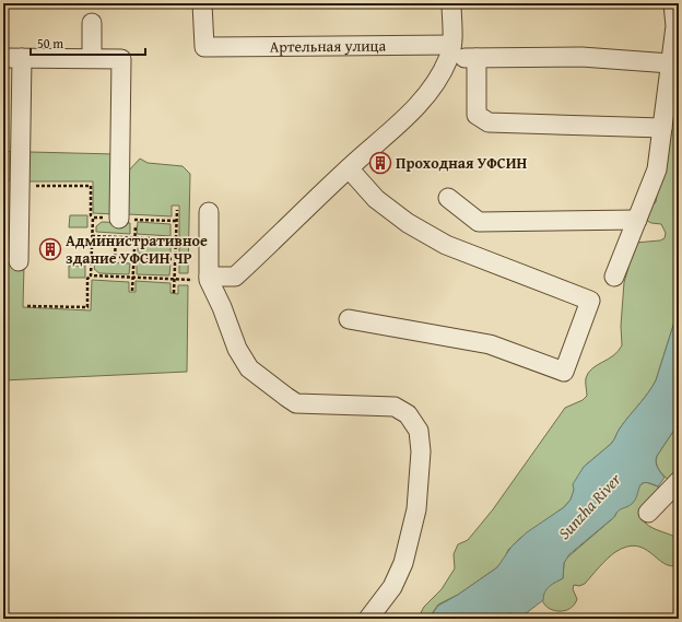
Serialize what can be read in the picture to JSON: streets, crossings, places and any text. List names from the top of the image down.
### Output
{
  "streets": {
    "street": ["Артельная улица"]
  },
  "water": ["Sunzha River"],
  "places": {
    "building": ["Проходная УФСИН", "Административное здание УФСИН ЧР"]
  },
  "scale_bar": "50 m"
}
